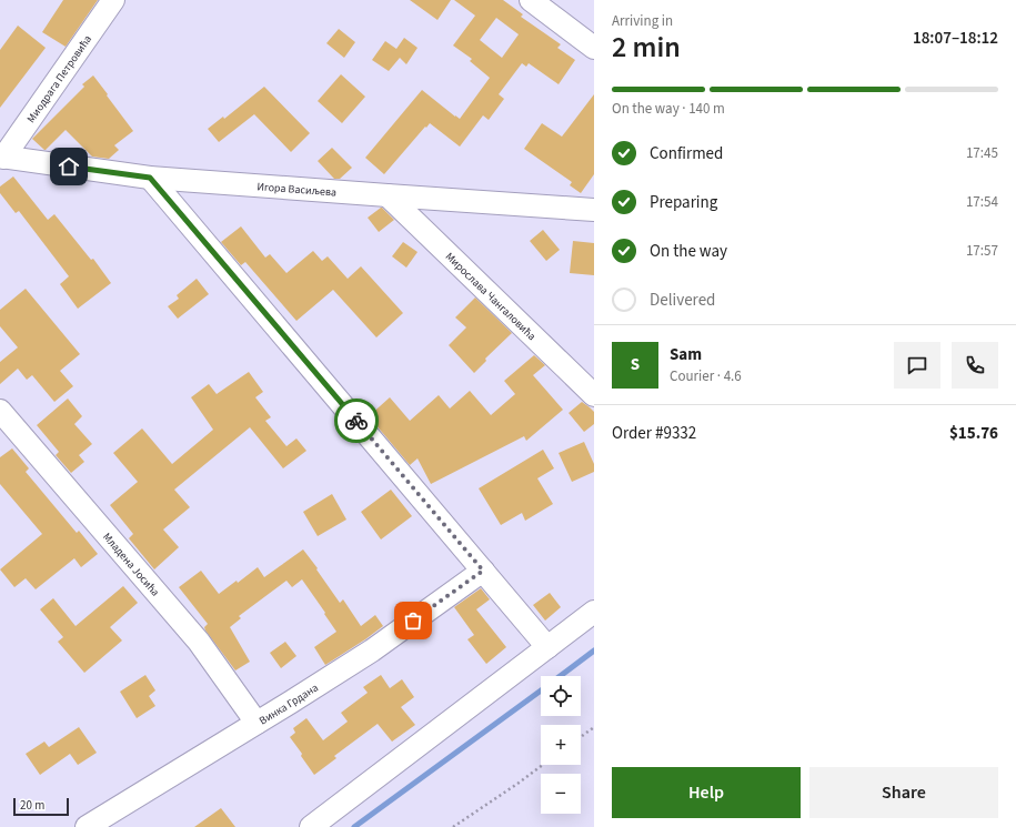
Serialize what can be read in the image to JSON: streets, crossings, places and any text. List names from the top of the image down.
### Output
{
  "streets": {
    "street": [
      "Миодрага Петровића",
      "Игора Васиљева",
      "Мирослава Чангаловића",
      "Младена Јосића",
      "Винка Грдана"
    ]
  },
  "crossings": [
    ["Миодрага Петровића", "Игора Васиљева"],
    ["Игора Васиљева", "Мирослава Чангаловића"],
    ["Младена Јосића", "Винка Грдана"]
  ],
  "scale_bar": "20 m",
  "page": {
    "heading": ["2 min", "Arriving in", "18:07–18:12"],
    "panel": [
      "Sam",
      "Courier · 4.6",
      "Order #9332",
      "$15.76"
    ],
    "bar": "On the way · 140 m",
    "list": [
      ["Confirmed", "17:45"],
      ["Preparing", "17:54"],
      ["On the way", "17:57"],
      "Delivered"
    ],
    "round": "S",
    "map_buttons": ["+", "−"],
    "buttons": ["Help", "Share"],
    "scale": "20 m"
  }
}
